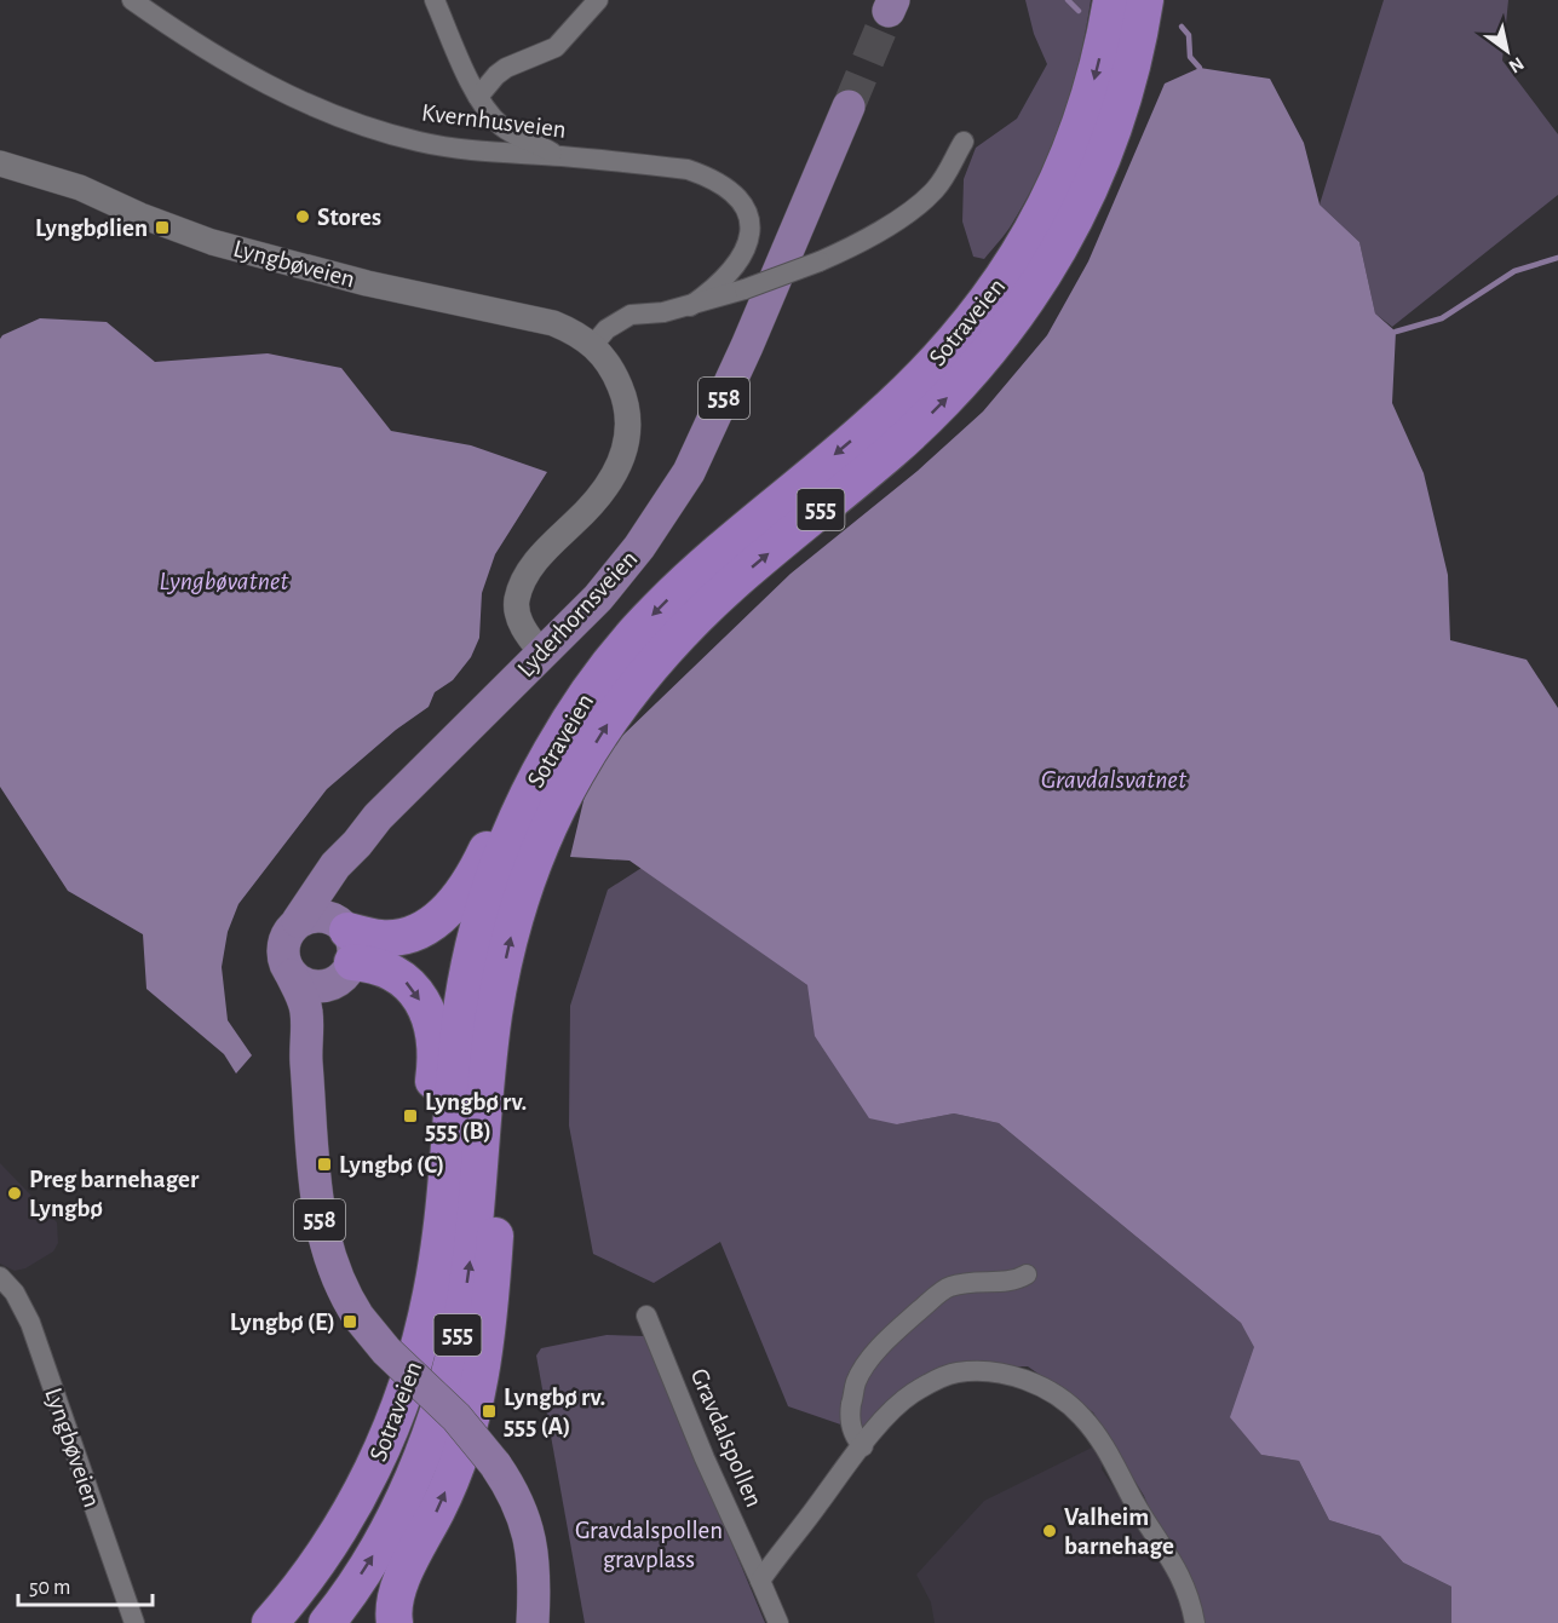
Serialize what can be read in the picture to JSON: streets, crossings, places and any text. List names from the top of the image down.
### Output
{
  "streets": {
    "highway": ["Sotraveien", "555"],
    "main road": ["558", "Lyderhornsveien"],
    "street": ["Kvernhusveien", "Lyngbøveien", "Gravdalspollen"]
  },
  "crossings": [
    ["Lyngbøveien", "Lyderhornsveien"],
    ["Sotraveien", "555"],
    ["558", "555"],
    ["558", "Lyderhornsveien"],
    ["555", "Lyderhornsveien"]
  ],
  "water": ["Lyngbøvatnet", "Gravdalsvatnet"],
  "parks": ["Gravdalspollen gravplass"],
  "places": {
    "other": ["Stores", "Preg barnehager Lyngbø", "Valheim barnehage"],
    "transit": [
      "Lyngbølien",
      "Lyngbø rv. 555 (B)",
      "Lyngbø (C)",
      "Lyngbø (E)",
      "Lyngbø rv. 555 (A)"
    ]
  },
  "scale_bar": "50 m",
  "north": "bottom right"
}
